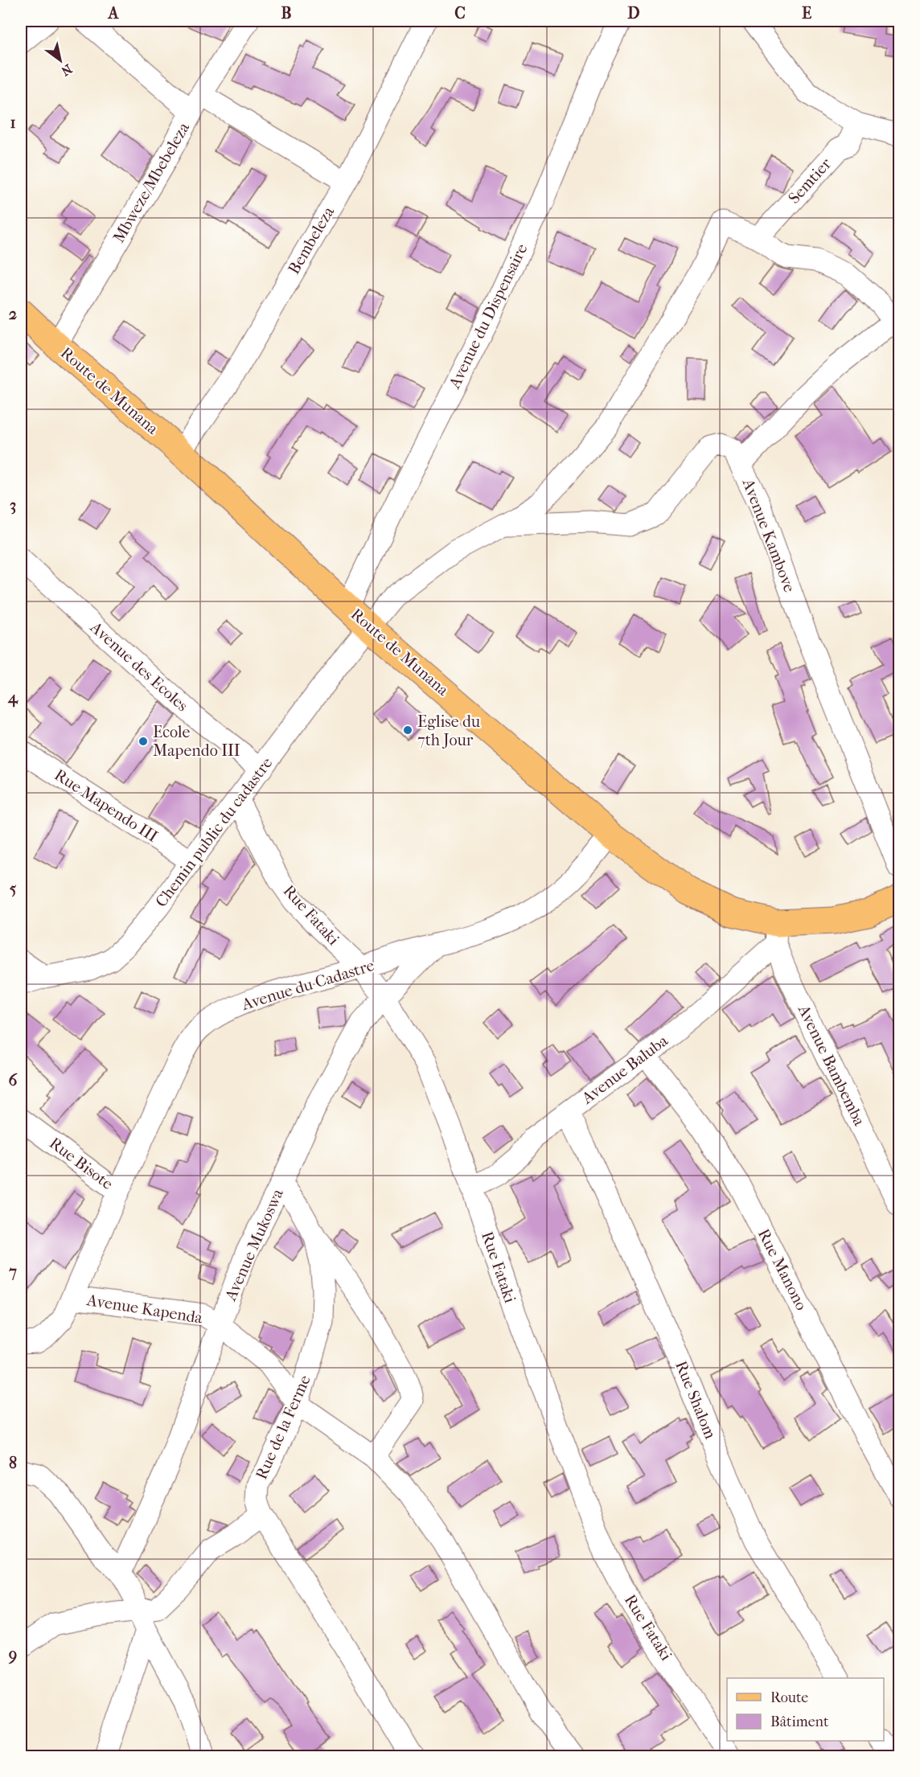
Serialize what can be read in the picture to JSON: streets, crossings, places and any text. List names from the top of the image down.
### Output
{
  "streets": {
    "main road": ["Route de Munana"],
    "street": [
      "Semtier",
      "Mbweze/Mbebeleza",
      "Bembeleza",
      "Avenue du Dispensaire",
      "Avenue Kambove",
      "Avenue des Ecoles",
      "Rue Mapendo III",
      "Chemin public du cadastre",
      "Rue Fataki",
      "Avenue du Cadastre",
      "Avenue Bambemba",
      "Avenue Baluba",
      "Rue Bisote",
      "Avenue Mukoswa",
      "Rue Manono",
      "Avenue Kapenda",
      "Rue Shalom",
      "Rue de la Ferme"
    ]
  },
  "crossings": [
    ["Semtier", "Chemin public du cadastre"],
    ["Mbweze/Mbebeleza", "Route de Munana"],
    ["Bembeleza", "Route de Munana"],
    ["Avenue du Dispensaire", "Route de Munana"],
    ["Route de Munana", "Chemin public du cadastre"],
    ["Route de Munana", "Avenue du Cadastre"],
    ["Route de Munana", "Avenue Bambemba"],
    ["Route de Munana", "Avenue Baluba"],
    ["Avenue Kambove", "Chemin public du cadastre"],
    ["Avenue des Ecoles", "Chemin public du cadastre"],
    ["Rue Mapendo III", "Chemin public du cadastre"],
    ["Chemin public du cadastre", "Rue Fataki"],
    ["Rue Fataki", "Avenue du Cadastre"],
    ["Rue Fataki", "Avenue Baluba"],
    ["Rue Fataki", "Avenue Mukoswa"],
    ["Avenue du Cadastre", "Rue Bisote"],
    ["Avenue du Cadastre", "Avenue Mukoswa"],
    ["Avenue du Cadastre", "Avenue Kapenda"],
    ["Avenue Bambemba", "Avenue Baluba"],
    ["Avenue Baluba", "Rue Manono"],
    ["Avenue Baluba", "Rue Shalom"],
    ["Avenue Mukoswa", "Avenue Kapenda"],
    ["Avenue Mukoswa", "Rue de la Ferme"],
    ["Avenue Kapenda", "Rue de la Ferme"]
  ],
  "places": ["Eglise du 7th Jour", "Ecole Mapendo III"],
  "legend": ["Route", "Bâtiment"],
  "north": "bottom right",
  "grid": {
    "columns": [
      "A",
      "B",
      "C",
      "D",
      "E"
    ],
    "rows": [
      "1",
      "2",
      "3",
      "4",
      "5",
      "6",
      "7",
      "8",
      "9"
    ]
  }
}
